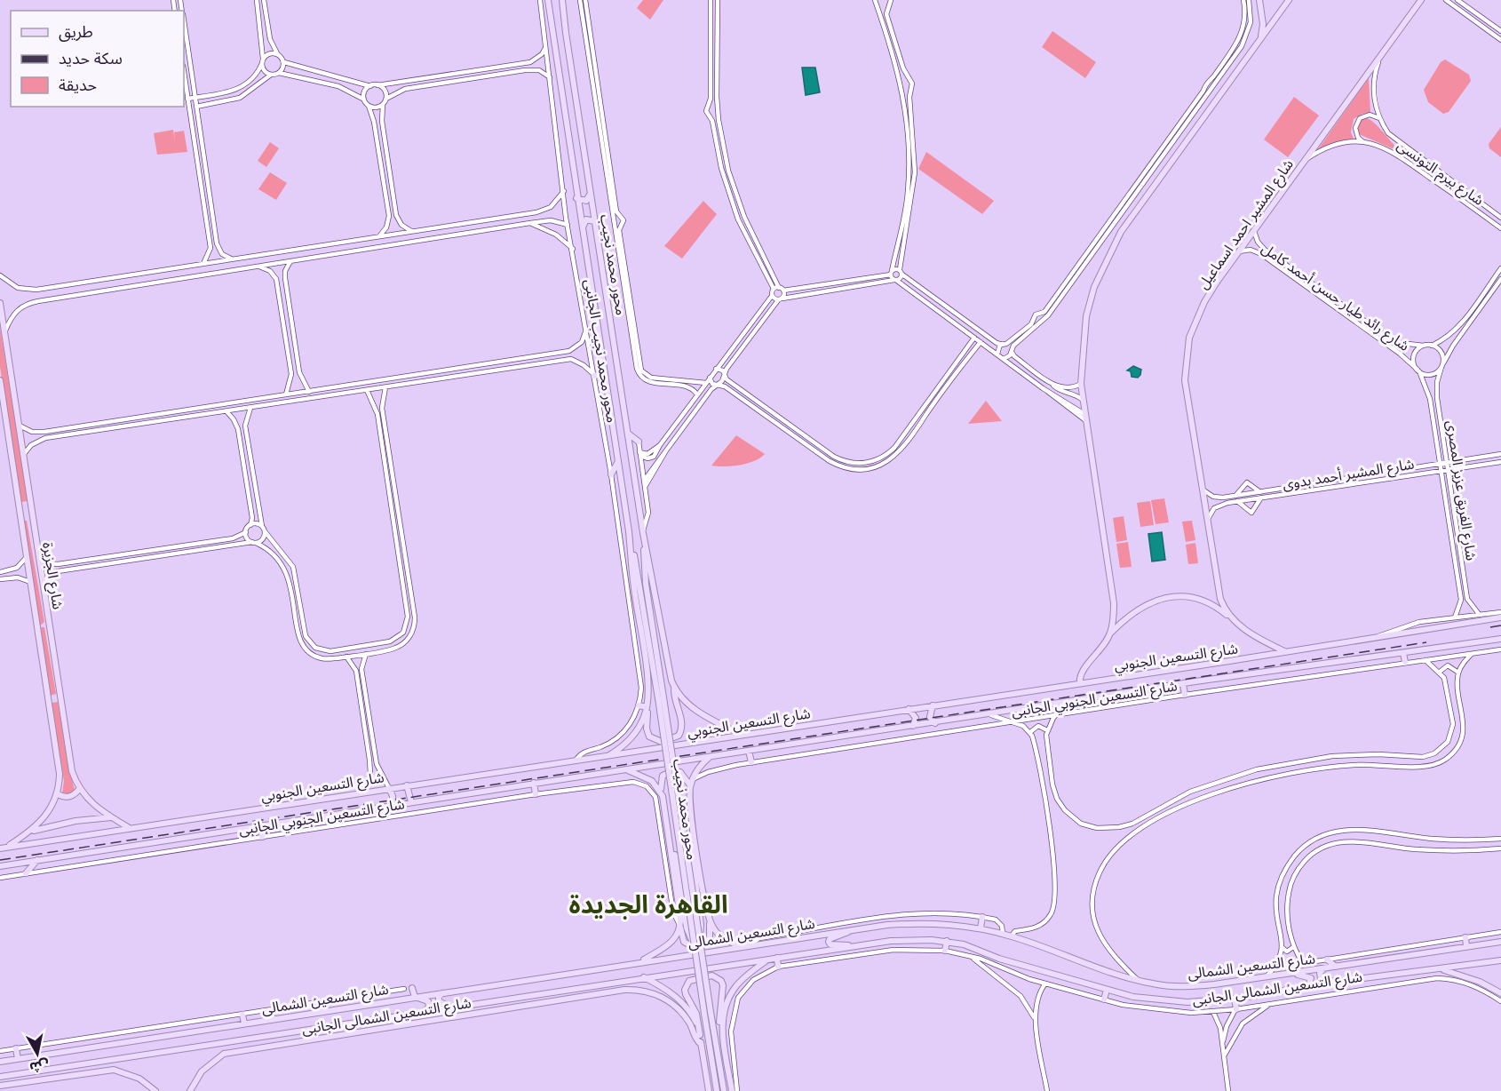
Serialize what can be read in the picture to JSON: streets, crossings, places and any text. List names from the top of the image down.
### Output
{
  "streets": {
    "main road": [
      "شارع المشير احمد اسماعيل",
      "محور محمد نجيب",
      "شارع الجزيرة",
      "شارع التسعين الجنوبي",
      "شارع التسعين الشمالى",
      "شارع التسعين الشمالى الجانبى"
    ],
    "street": [
      "شارع بيرم التونسى",
      "شارع رائد طيار حسن أحمد كامل",
      "محور محمد نجيب الجانبى",
      "شارع المشير أحمد بدوى",
      "شارع الفريق عزيز المصرى",
      "شارع التسعين الجنوبي الجانبى"
    ]
  },
  "crossings": [
    ["شارع بيرم التونسى", "شارع المشير احمد اسماعيل"],
    ["شارع المشير احمد اسماعيل", "شارع رائد طيار حسن أحمد كامل"],
    ["شارع المشير احمد اسماعيل", "شارع المشير أحمد بدوى"],
    ["شارع المشير احمد اسماعيل", "شارع التسعين الجنوبي"],
    ["محور محمد نجيب", "شارع التسعين الجنوبي"],
    ["شارع رائد طيار حسن أحمد كامل", "شارع الفريق عزيز المصرى"],
    ["شارع المشير أحمد بدوى", "شارع الفريق عزيز المصرى"],
    ["شارع الجزيرة", "شارع التسعين الجنوبي"]
  ],
  "districts": ["القاهرة الجديدة"],
  "legend": ["طريق", "سكة حديد", "حديقة"],
  "north": "bottom"
}
